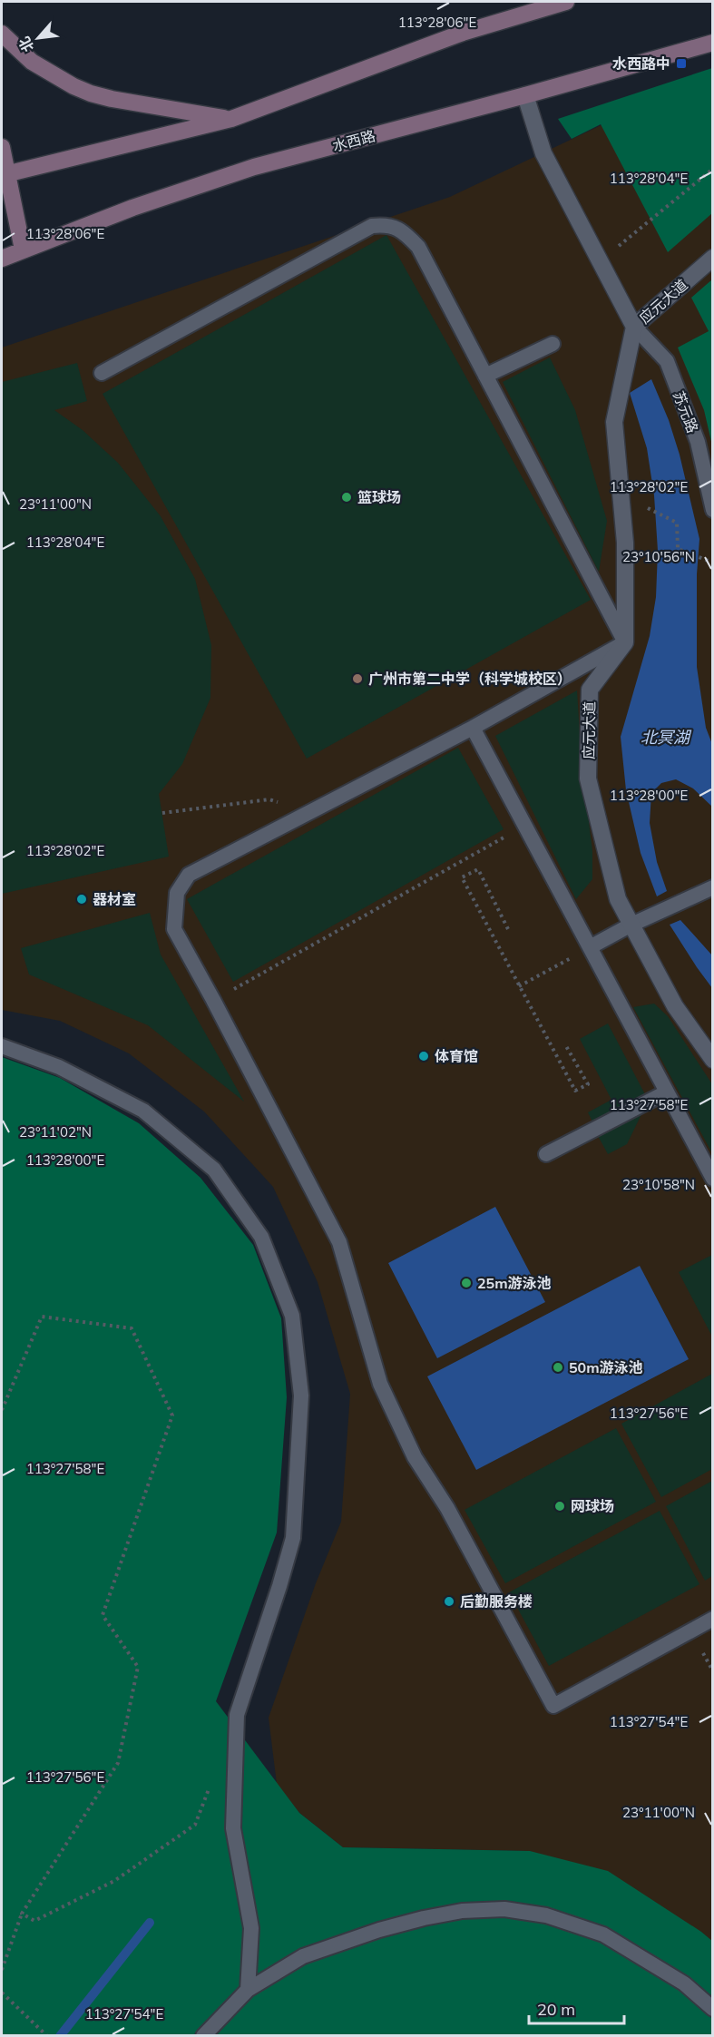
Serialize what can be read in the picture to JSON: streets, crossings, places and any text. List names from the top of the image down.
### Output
{
  "streets": {
    "main road": ["水西路"],
    "street": ["应元大道"],
    "lane": ["苏元路"]
  },
  "crossings": [
    ["应元大道", "苏元路"]
  ],
  "water": ["北冥湖"],
  "places": {
    "transit": ["水西路中"],
    "other": [
      "篮球场",
      "广州市第二中学（科学城校区）",
      "器材室",
      "体育馆",
      "25m游泳池",
      "50m游泳池",
      "网球场",
      "后勤服务楼"
    ]
  },
  "scale_bar": "20 m",
  "north": "bottom left",
  "coordinates": [
    "113°28'06\"E",
    "113°28'04\"E",
    "113°28'02\"E",
    "23°11'00\"N",
    "23°10'56\"N",
    "113°28'00\"E",
    "113°27'58\"E",
    "23°11'02\"N",
    "23°10'58\"N",
    "113°27'56\"E",
    "113°27'54\"E"
  ]
}
